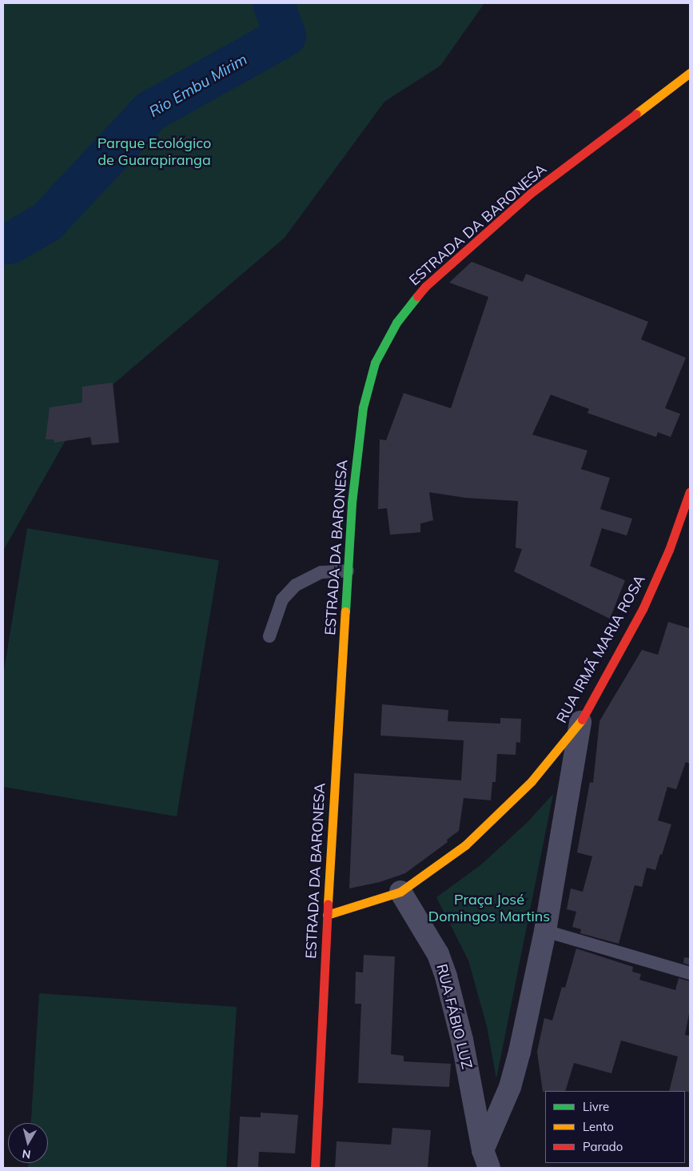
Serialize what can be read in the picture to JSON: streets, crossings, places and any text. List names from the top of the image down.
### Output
{
  "streets": {
    "main road": ["ESTRADA DA BARONESA", "RUA IRMÃ MARIA ROSA"],
    "street": ["RUA FÁBIO LUZ"]
  },
  "crossings": [
    ["ESTRADA DA BARONESA", "RUA IRMÃ MARIA ROSA"],
    ["RUA IRMÃ MARIA ROSA", "RUA FÁBIO LUZ"]
  ],
  "water": ["Rio Embu Mirim"],
  "parks": ["Parque Ecológico de Guarapiranga", "Praça José Domingos Martins"],
  "legend": ["Livre", "Lento", "Parado"],
  "north": "bottom"
}
